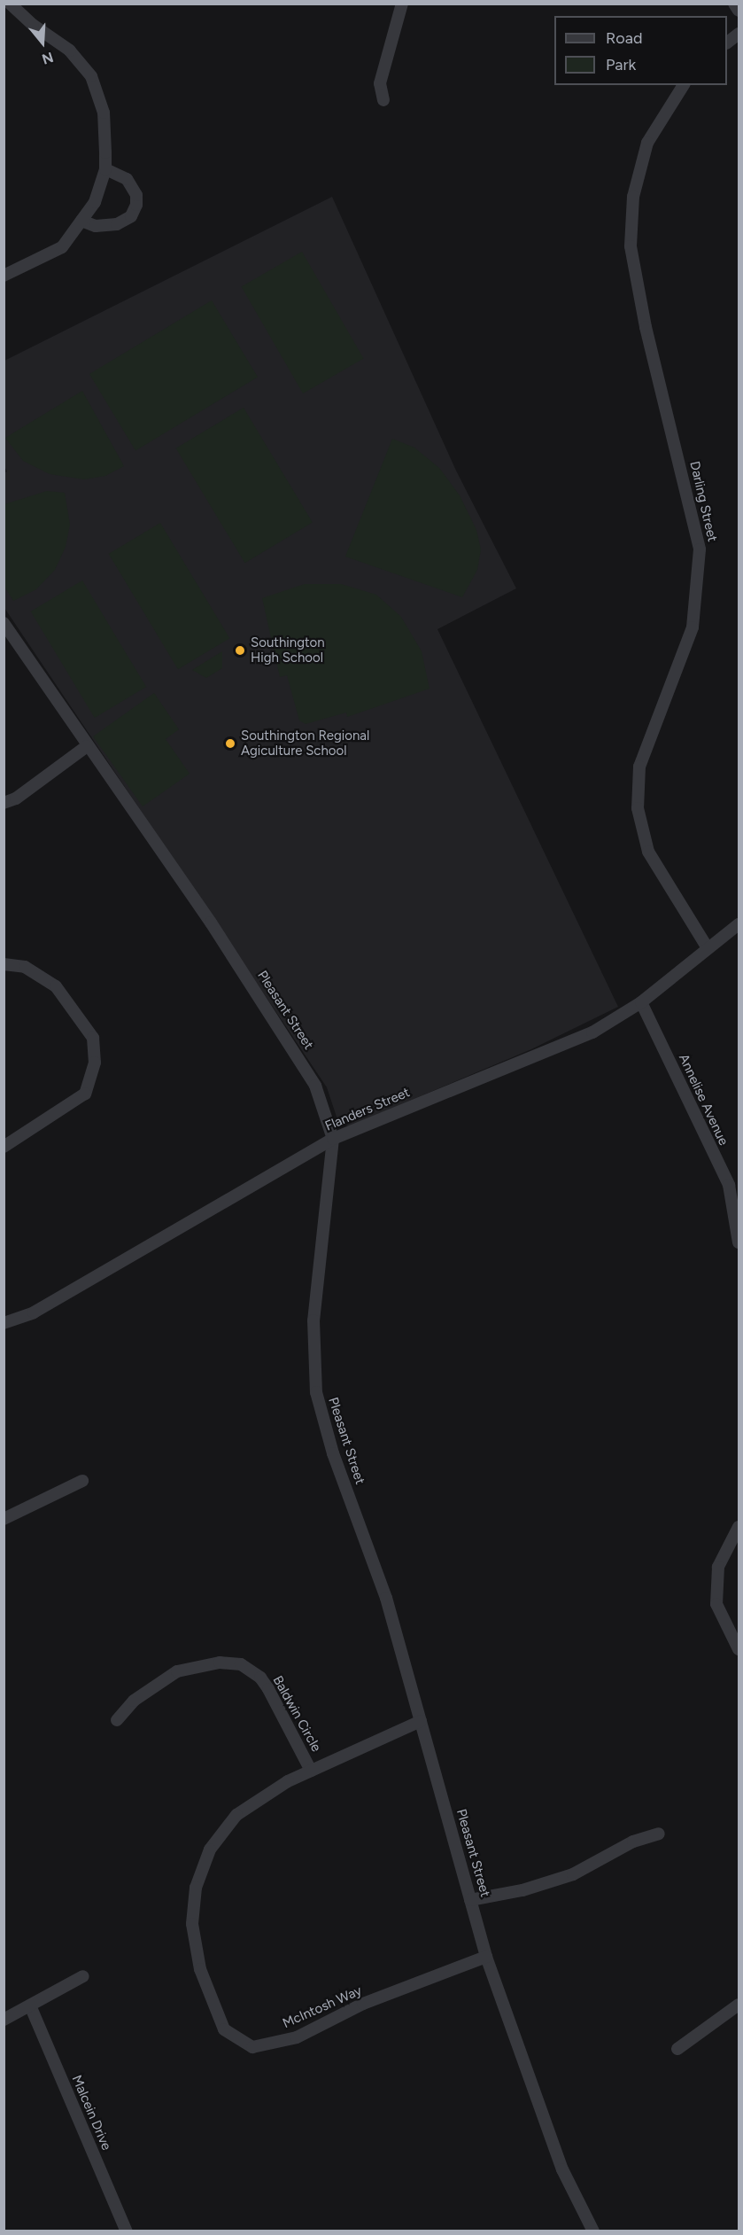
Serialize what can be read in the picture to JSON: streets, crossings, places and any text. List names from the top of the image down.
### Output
{
  "streets": {
    "street": [
      "Darling Street",
      "Pleasant Street",
      "Annelise Avenue",
      "Flanders Street",
      "Baldwin Circle",
      "McIntosh Way",
      "Malcein Drive"
    ]
  },
  "crossings": [
    ["Darling Street", "Flanders Street"],
    ["Pleasant Street", "Flanders Street"],
    ["Pleasant Street", "McIntosh Way"],
    ["Annelise Avenue", "Flanders Street"],
    ["Baldwin Circle", "McIntosh Way"]
  ],
  "places": ["Southington High School", "Southington Regional Agiculture School"],
  "legend": ["Road", "Park"],
  "north": "bottom"
}
